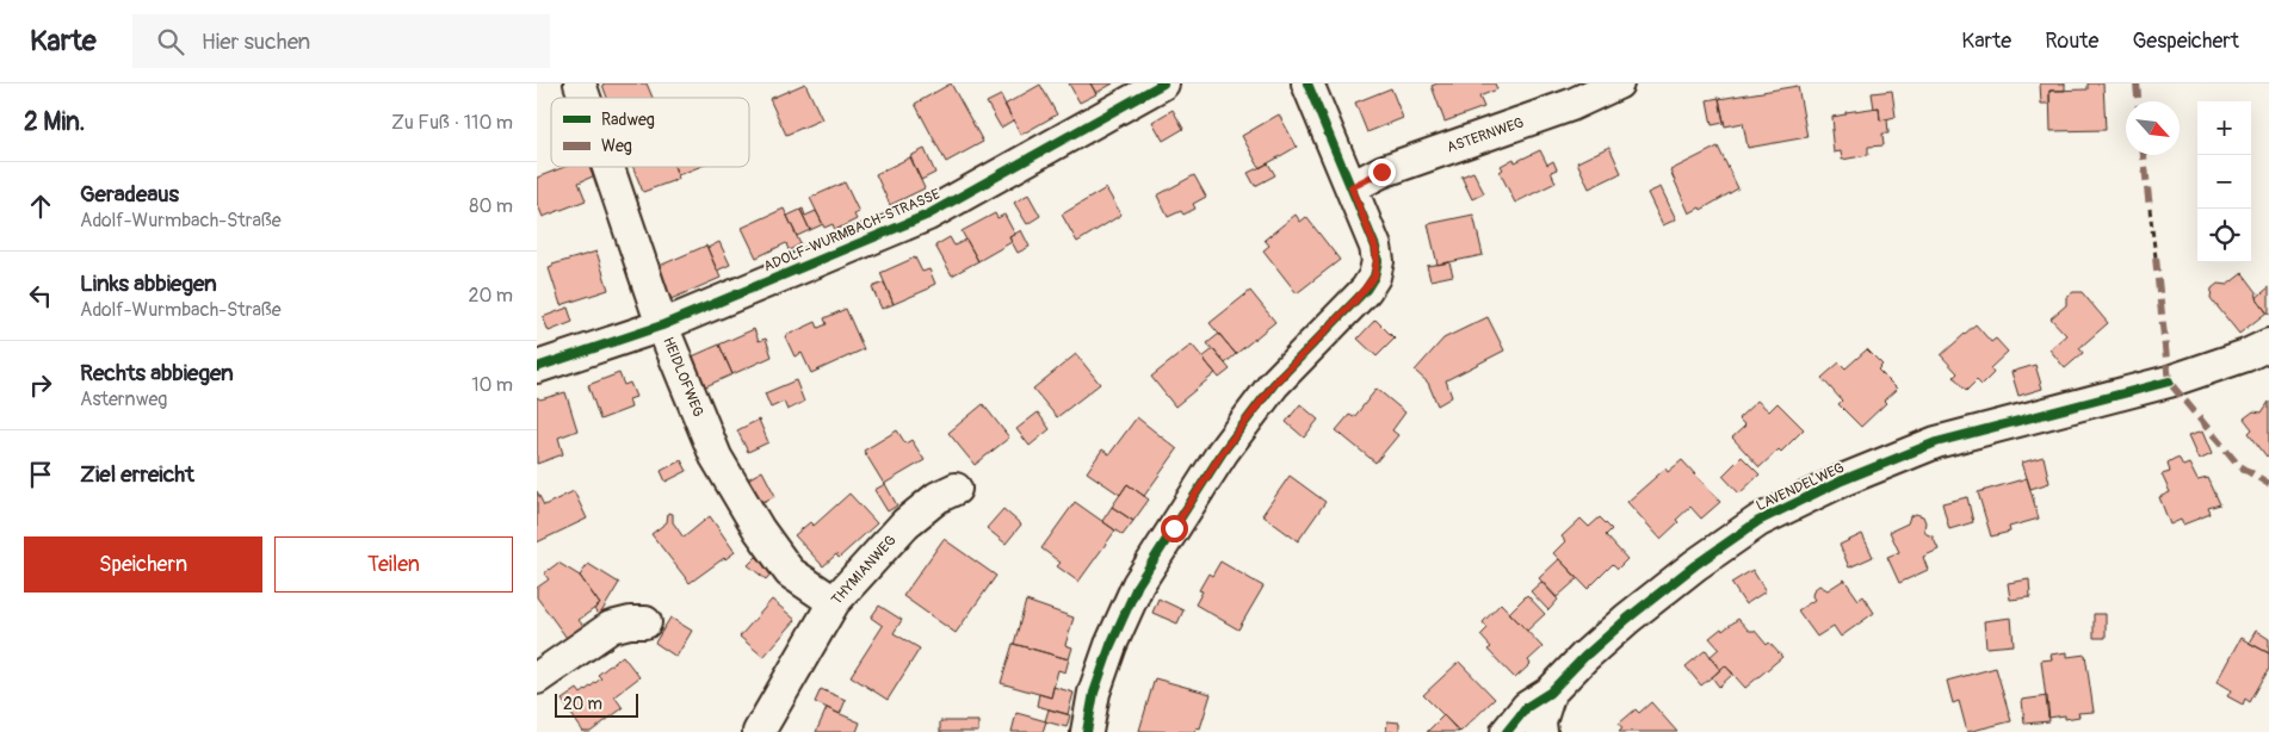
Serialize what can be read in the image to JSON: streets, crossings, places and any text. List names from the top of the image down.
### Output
{
  "streets": {
    "street": [
      "ASTERNWEG",
      "ADOLF-WURMBACH-STRASSE",
      "HEIDLOFWEG",
      "LAVENDELWEG",
      "THYMIANWEG"
    ]
  },
  "crossings": [
    ["ADOLF-WURMBACH-STRASSE", "HEIDLOFWEG"],
    ["HEIDLOFWEG", "THYMIANWEG"]
  ],
  "legend": ["Radweg", "Weg"],
  "scale_bar": "20 m",
  "north": "bottom right",
  "page": {
    "header": "Karte",
    "search": "Hier suchen",
    "nav": ["Karte", "Route", "Gespeichert"],
    "heading": ["2 Min.", "Zu Fuß · 110 m"],
    "map_buttons": ["+", "−"],
    "list": [
      ["Geradeaus", "Adolf-Wurmbach-Straße", "80 m"],
      ["Links abbiegen", "Adolf-Wurmbach-Straße", "20 m"],
      ["Rechts abbiegen", "Asternweg", "10 m"],
      "Ziel erreicht"
    ],
    "buttons": ["Speichern", "Teilen"],
    "scale": "20 m"
  }
}
